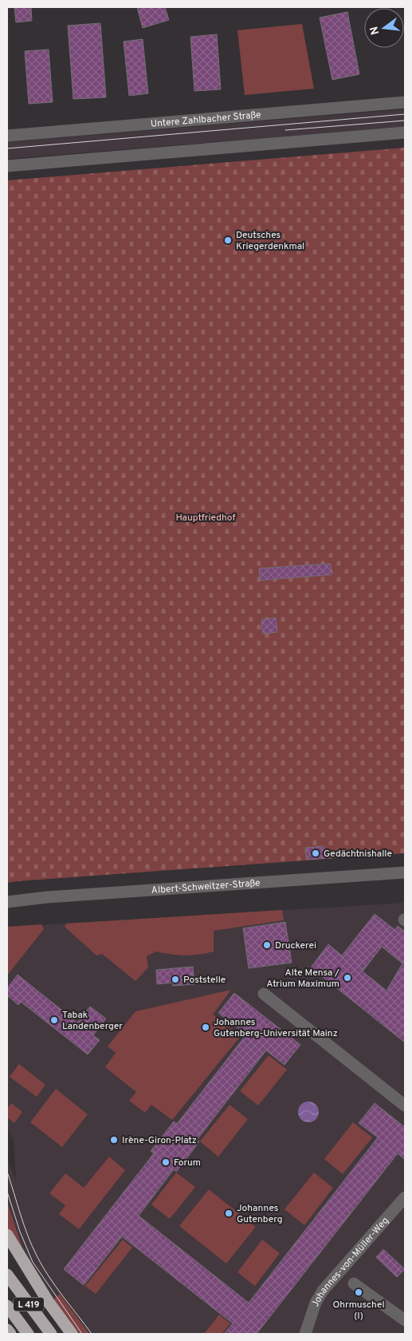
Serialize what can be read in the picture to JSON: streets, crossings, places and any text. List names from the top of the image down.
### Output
{
  "streets": {
    "highway": ["L 419"],
    "street": ["Untere Zahlbacher Straße", "Albert-Schweitzer-Straße", "Johannes-von-Müller-Weg"]
  },
  "parks": ["Hauptfriedhof"],
  "places": [
    "Deutsches Kriegerdenkmal",
    "Gedächtnishalle",
    "Druckerei",
    "Alte Mensa / Atrium Maximum",
    "Poststelle",
    "Tabak Landenberger",
    "Johannes Gutenberg-Universität Mainz",
    "Irène-Giron-Platz",
    "Forum",
    "Johannes Gutenberg",
    "Ohrmuschel (I)"
  ],
  "north": "left"
}
